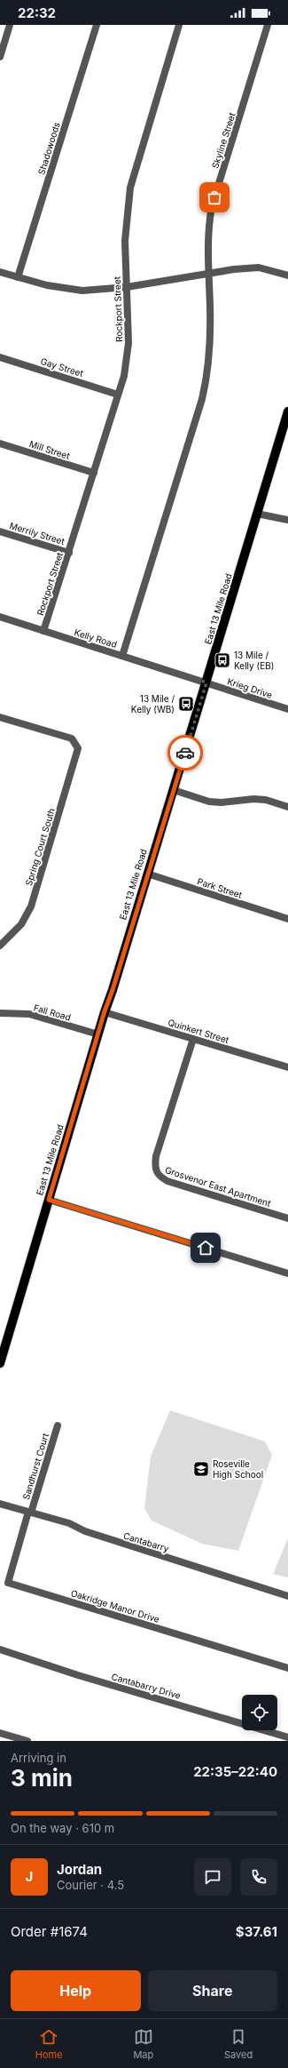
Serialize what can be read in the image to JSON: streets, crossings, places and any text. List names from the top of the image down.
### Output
{
  "streets": {
    "main road": ["East 13 Mile Road"],
    "street": [
      "Skyline Street",
      "Shadowoods",
      "Rockport Street",
      "Gay Street",
      "Mill Street",
      "Merrily Street",
      "Kelly Road",
      "Krieg Drive",
      "Spring Court South",
      "Park Street",
      "Fall Road",
      "Quinkert Street",
      "Grosvenor East Apartment",
      "Sandhurst Court",
      "Cantabarry",
      "Oakridge Manor Drive",
      "Cantabarry Drive"
    ]
  },
  "crossings": [
    ["Skyline Street", "Kelly Road"],
    ["Rockport Street", "Gay Street"],
    ["Rockport Street", "Mill Street"],
    ["Rockport Street", "Merrily Street"],
    ["Rockport Street", "Kelly Road"],
    ["East 13 Mile Road", "Kelly Road"],
    ["East 13 Mile Road", "Krieg Drive"],
    ["East 13 Mile Road", "Park Street"],
    ["East 13 Mile Road", "Fall Road"],
    ["East 13 Mile Road", "Quinkert Street"],
    ["Kelly Road", "Krieg Drive"],
    ["Quinkert Street", "Grosvenor East Apartment"],
    ["Sandhurst Court", "Cantabarry"],
    ["Sandhurst Court", "Oakridge Manor Drive"],
    ["Cantabarry", "Oakridge Manor Drive"]
  ],
  "places": {
    "bus stop": ["13 Mile / Kelly (EB)", "13 Mile / Kelly (WB)"],
    "school or university": ["Roseville High School"]
  },
  "page": {
    "status": "22:32",
    "heading": ["3 min", "Arriving in", "22:35–22:40"],
    "panel": [
      "Jordan",
      "Courier · 4.5",
      "Order #1674",
      "$37.61"
    ],
    "bar": "On the way · 610 m",
    "round": "J",
    "buttons": ["Help", "Share"],
    "tabs": ["Home", "Map", "Saved"]
  }
}
